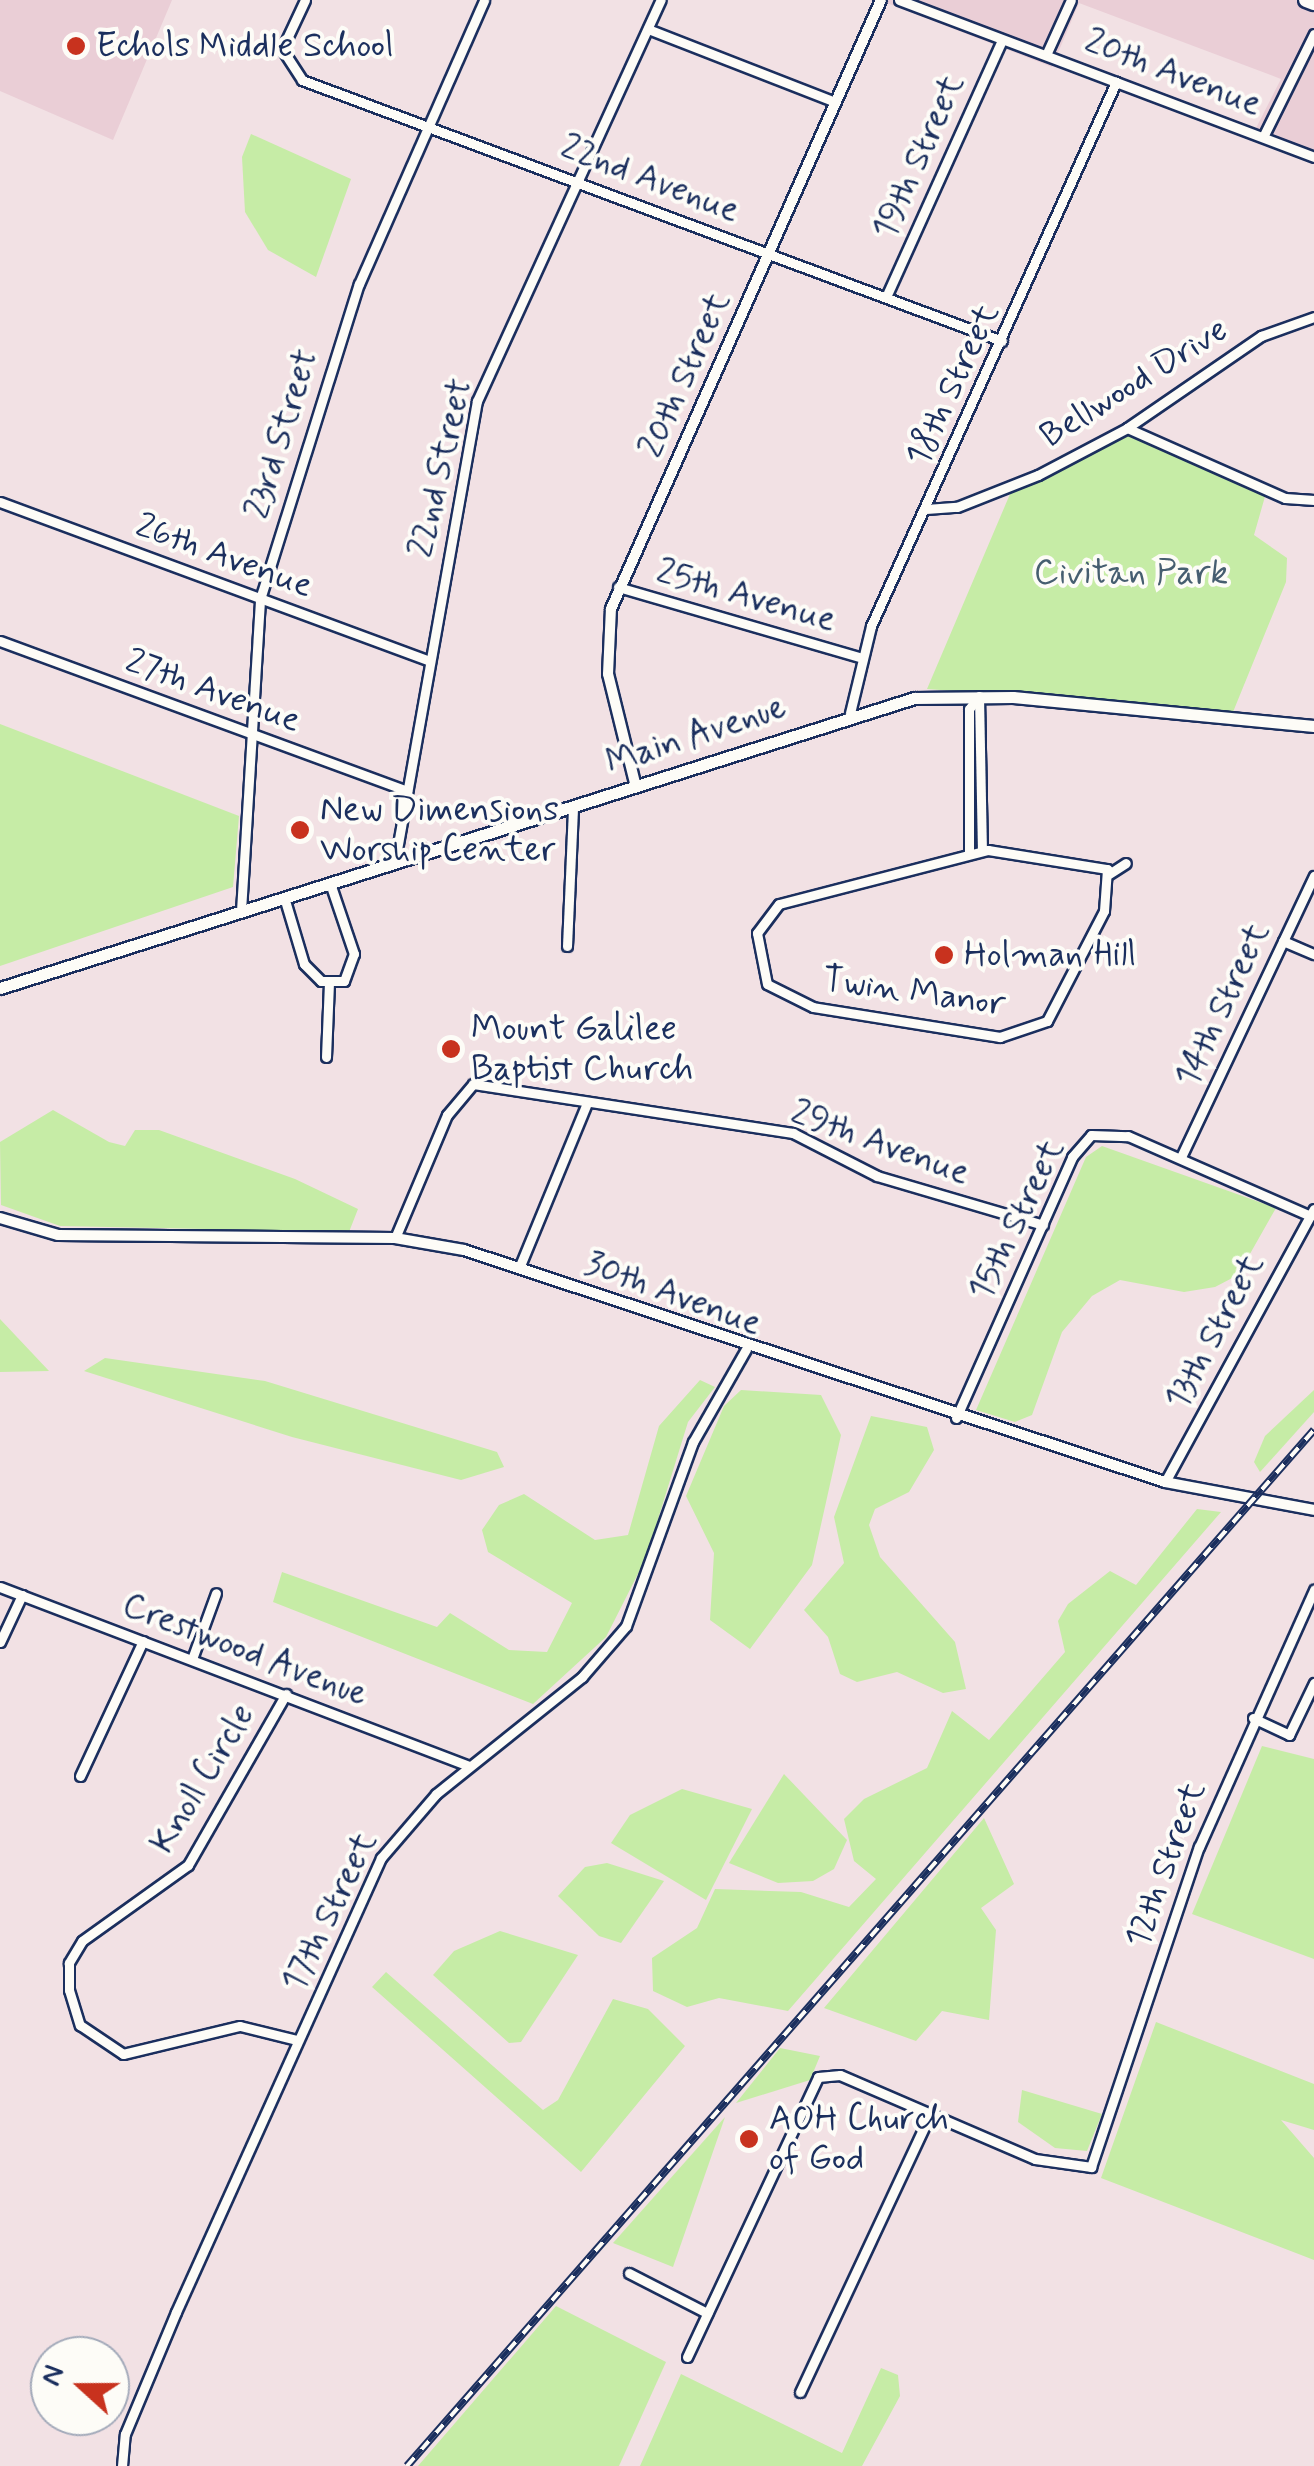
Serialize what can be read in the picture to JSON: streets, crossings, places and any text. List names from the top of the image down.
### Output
{
  "streets": {
    "main road": ["Main Avenue"],
    "street": [
      "20th Avenue",
      "19th Street",
      "22nd Avenue",
      "20th Street",
      "Bellwood Drive",
      "18th Street",
      "23rd Street",
      "22nd Street",
      "26th Avenue",
      "25th Avenue",
      "27th Avenue",
      "Twin Manor",
      "14th Street",
      "29th Avenue",
      "15th Street",
      "30th Avenue",
      "13th Street",
      "Crestwood Avenue",
      "Knoll Circle",
      "12th Street",
      "17th Street"
    ]
  },
  "crossings": [
    ["20th Avenue", "19th Street"],
    ["20th Avenue", "18th Street"],
    ["19th Street", "22nd Avenue"],
    ["22nd Avenue", "20th Street"],
    ["22nd Avenue", "18th Street"],
    ["22nd Avenue", "23rd Street"],
    ["22nd Avenue", "22nd Street"],
    ["20th Street", "25th Avenue"],
    ["20th Street", "Main Avenue"],
    ["Bellwood Drive", "18th Street"],
    ["18th Street", "25th Avenue"],
    ["18th Street", "Main Avenue"],
    ["23rd Street", "26th Avenue"],
    ["23rd Street", "27th Avenue"],
    ["23rd Street", "Main Avenue"],
    ["22nd Street", "26th Avenue"],
    ["22nd Street", "27th Avenue"],
    ["22nd Street", "Main Avenue"],
    ["14th Street", "15th Street"],
    ["29th Avenue", "15th Street"],
    ["29th Avenue", "30th Avenue"],
    ["15th Street", "30th Avenue"],
    ["30th Avenue", "13th Street"],
    ["30th Avenue", "17th Street"],
    ["Crestwood Avenue", "Knoll Circle"],
    ["Crestwood Avenue", "17th Street"],
    ["Knoll Circle", "17th Street"]
  ],
  "parks": ["Civitan Park"],
  "places": [
    "Echols Middle School",
    "New Dimensions Worship Center",
    "Holman Hill",
    "Mount Galilee Baptist Church",
    "AOH Church of God"
  ],
  "north": "left"
}
